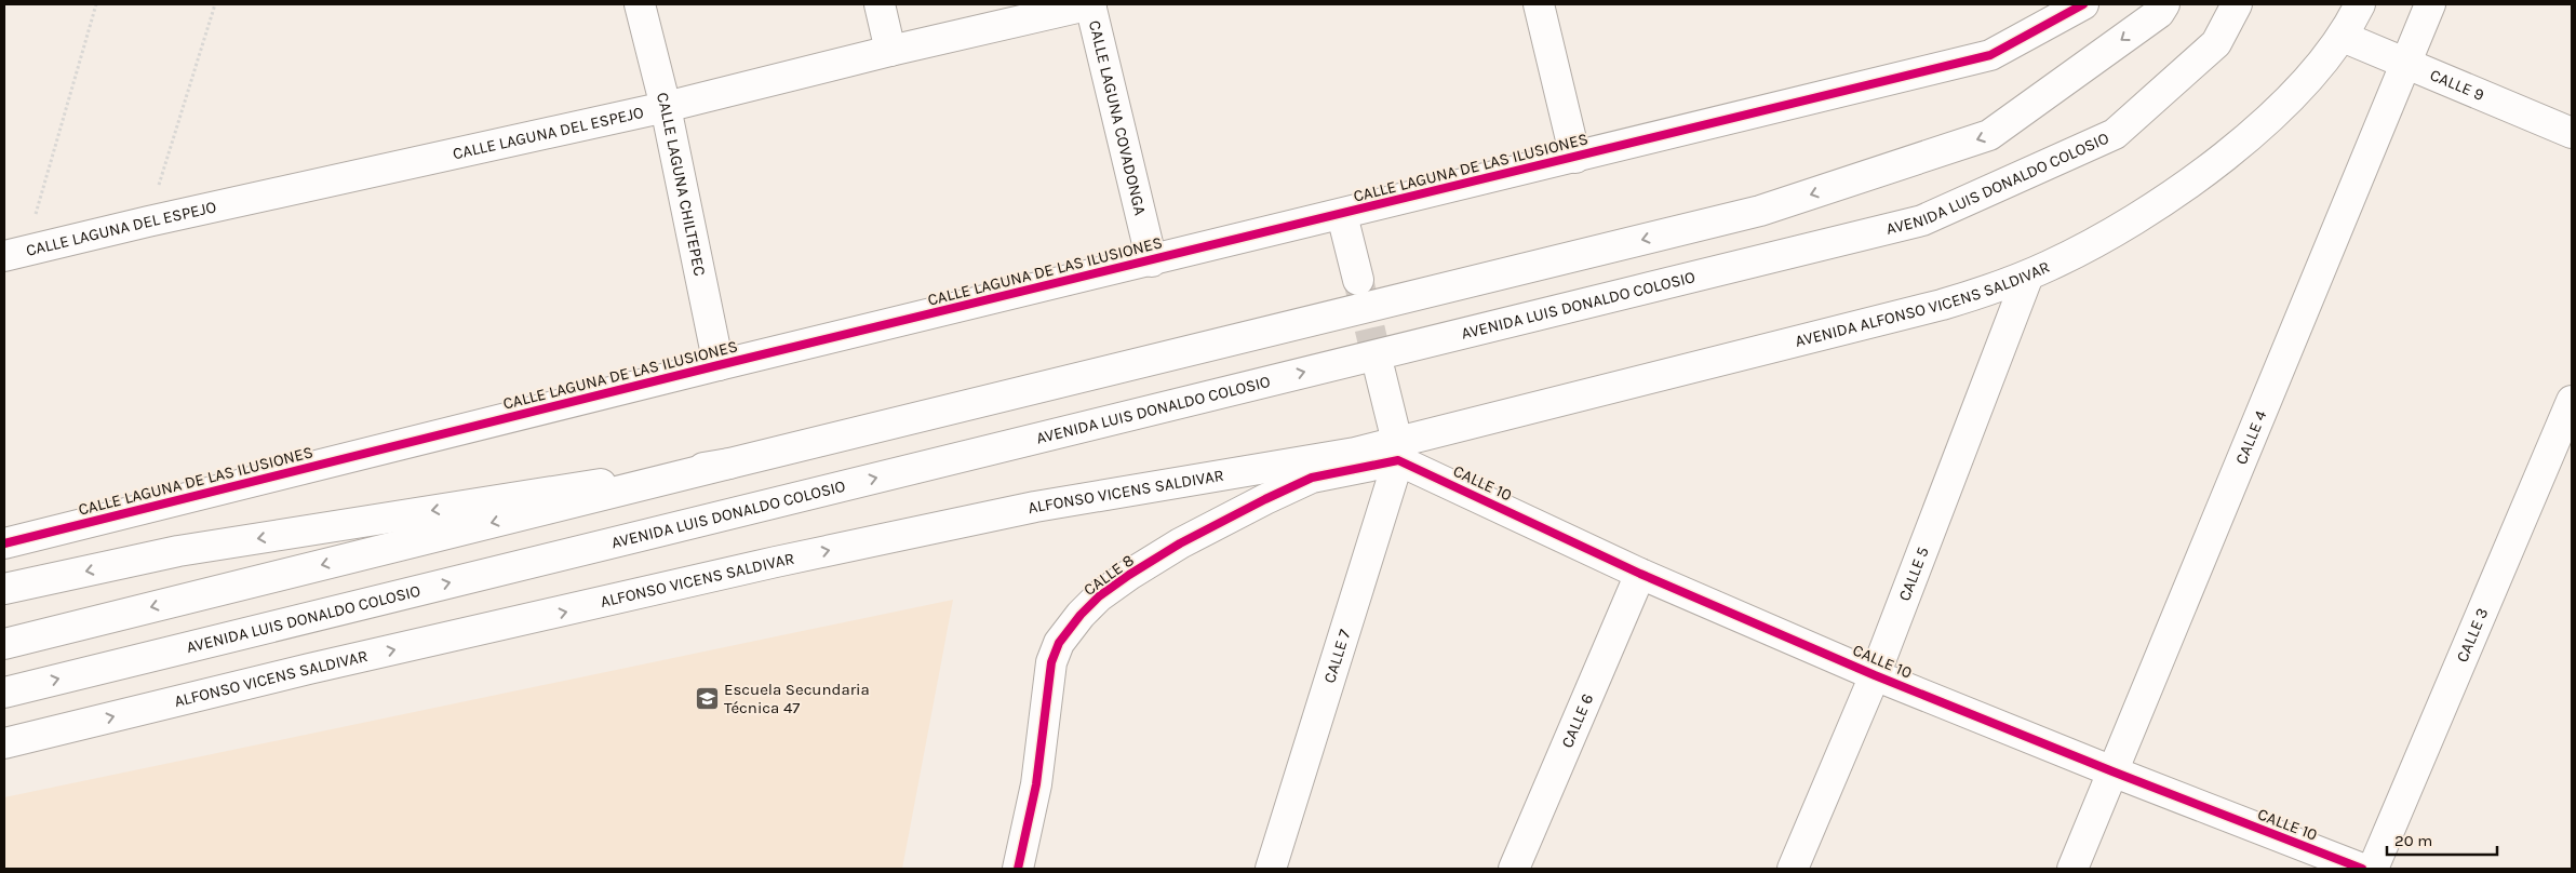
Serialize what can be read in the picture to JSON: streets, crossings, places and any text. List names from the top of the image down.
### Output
{
  "streets": {
    "main road": [
      "CALLE 9",
      "CALLE LAGUNA COVADONGA",
      "CALLE LAGUNA DEL ESPEJO",
      "CALLE LAGUNA DE LAS ILUSIONES",
      "AVENIDA LUIS DONALDO COLOSIO",
      "CALLE LAGUNA CHILTEPEC",
      "AVENIDA ALFONSO VICENS SALDIVAR",
      "CALLE 4",
      "CALLE 10",
      "ALFONSO VICENS SALDIVAR",
      "CALLE 5",
      "CALLE 8",
      "CALLE 3",
      "CALLE 7",
      "CALLE 6"
    ]
  },
  "crossings": [
    ["CALLE 9", "AVENIDA ALFONSO VICENS SALDIVAR"],
    ["CALLE 9", "CALLE 4"],
    ["CALLE LAGUNA COVADONGA", "CALLE LAGUNA DEL ESPEJO"],
    ["CALLE LAGUNA COVADONGA", "CALLE LAGUNA DE LAS ILUSIONES"],
    ["CALLE LAGUNA DEL ESPEJO", "CALLE LAGUNA CHILTEPEC"],
    ["CALLE LAGUNA DE LAS ILUSIONES", "CALLE LAGUNA CHILTEPEC"],
    ["AVENIDA ALFONSO VICENS SALDIVAR", "CALLE 10"],
    ["AVENIDA ALFONSO VICENS SALDIVAR", "ALFONSO VICENS SALDIVAR"],
    ["AVENIDA ALFONSO VICENS SALDIVAR", "CALLE 5"],
    ["AVENIDA ALFONSO VICENS SALDIVAR", "CALLE 8"],
    ["AVENIDA ALFONSO VICENS SALDIVAR", "CALLE 7"],
    ["CALLE 4", "CALLE 10"],
    ["CALLE 10", "ALFONSO VICENS SALDIVAR"],
    ["CALLE 10", "CALLE 5"],
    ["CALLE 10", "CALLE 8"],
    ["CALLE 10", "CALLE 7"],
    ["CALLE 10", "CALLE 6"],
    ["ALFONSO VICENS SALDIVAR", "CALLE 8"],
    ["ALFONSO VICENS SALDIVAR", "CALLE 7"],
    ["CALLE 8", "CALLE 7"]
  ],
  "places": {
    "school or university": ["Escuela Secundaria Técnica 47"]
  },
  "scale_bar": "20 m"
}
